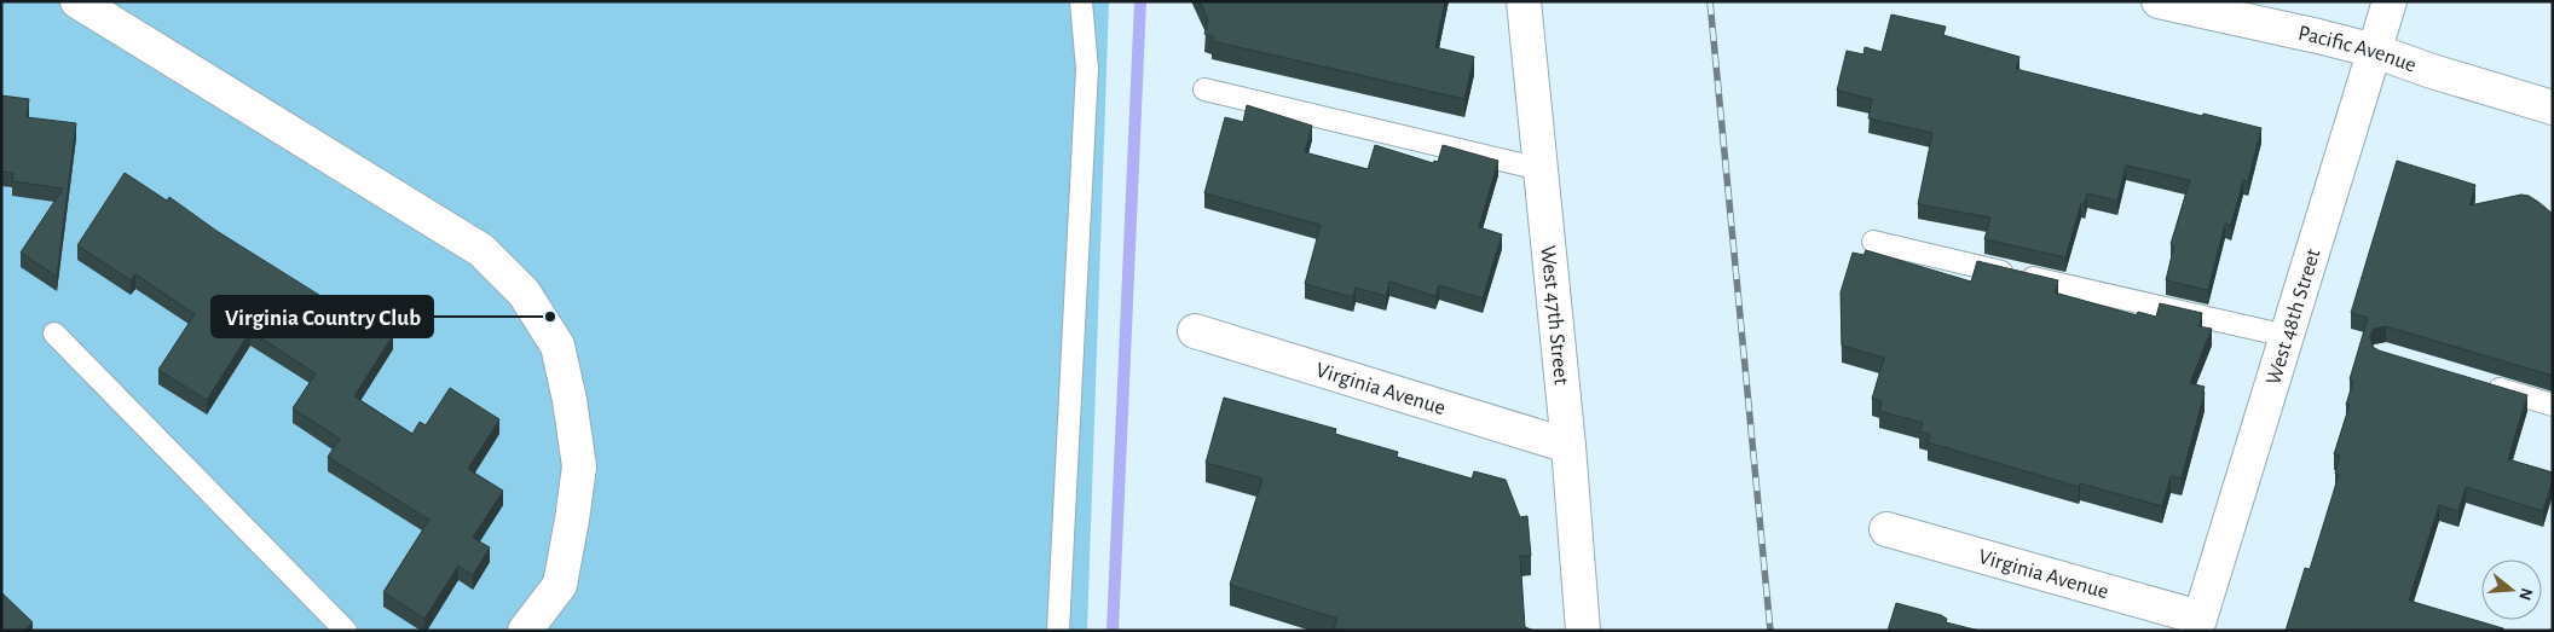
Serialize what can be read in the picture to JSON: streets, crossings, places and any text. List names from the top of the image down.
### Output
{
  "streets": {
    "street": [
      "Pacific Avenue",
      "West 47th Street",
      "West 48th Street",
      "Virginia Avenue"
    ]
  },
  "crossings": [
    ["Pacific Avenue", "West 48th Street"],
    ["West 47th Street", "Virginia Avenue"],
    ["West 48th Street", "Virginia Avenue"]
  ],
  "places": ["Virginia Country Club"],
  "north": "right"
}
